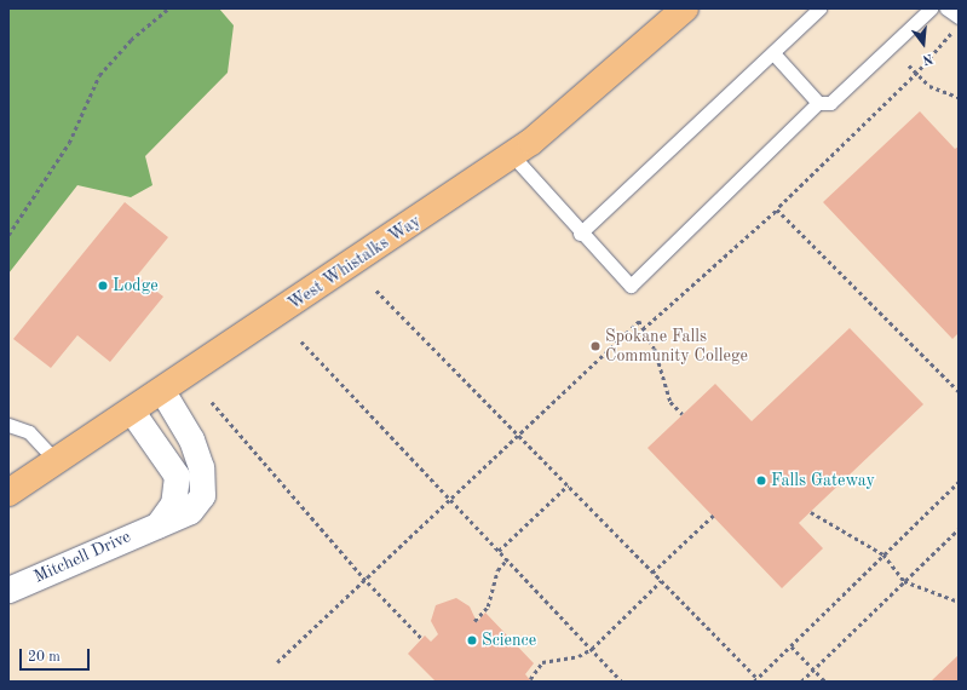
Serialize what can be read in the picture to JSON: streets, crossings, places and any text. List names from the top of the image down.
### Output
{
  "streets": {
    "main road": ["West Whistalks Way"],
    "street": ["Mitchell Drive"]
  },
  "crossings": [
    ["West Whistalks Way", "Mitchell Drive"]
  ],
  "places": [
    "Lodge",
    "Spokane Falls Community College",
    "Falls Gateway",
    "Science"
  ],
  "scale_bar": "20 m",
  "north": "bottom"
}
